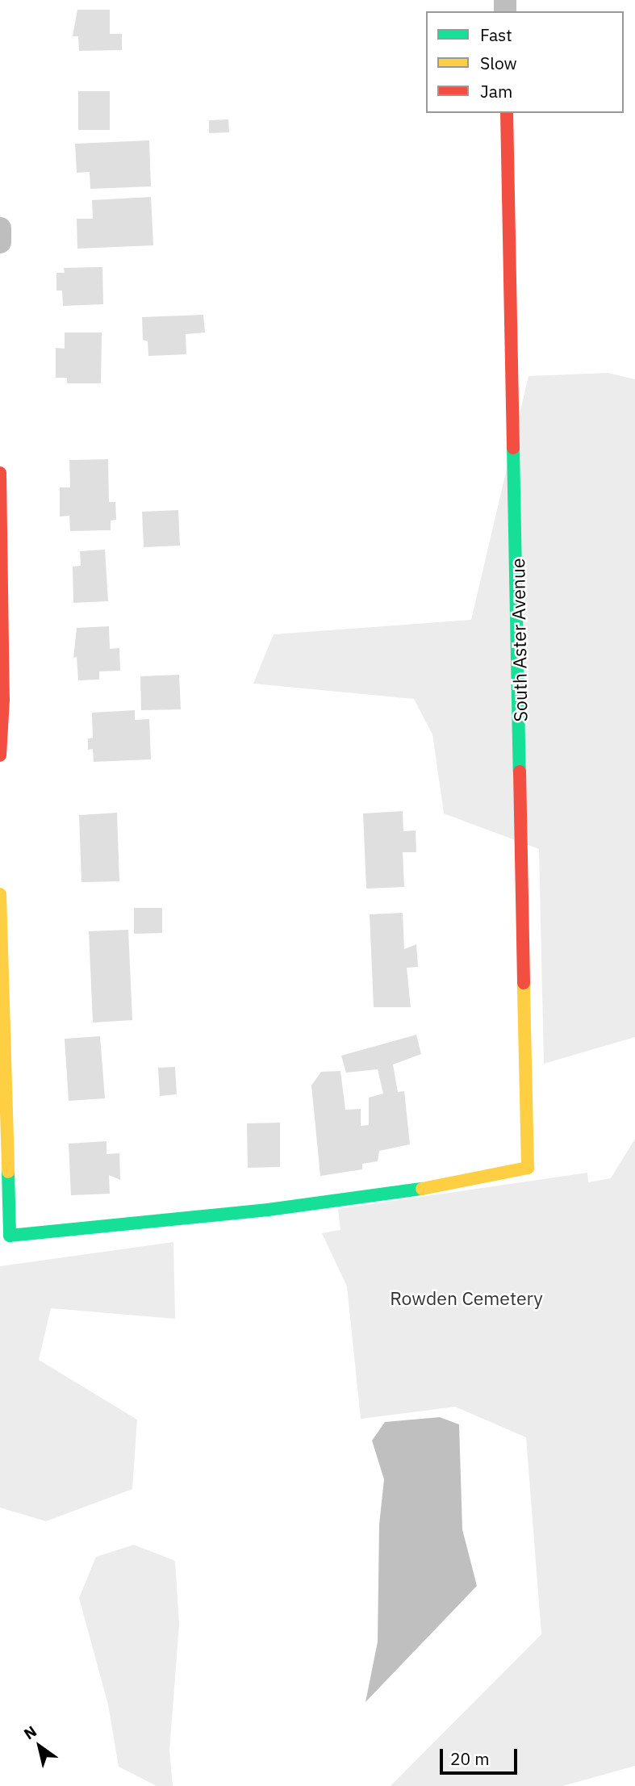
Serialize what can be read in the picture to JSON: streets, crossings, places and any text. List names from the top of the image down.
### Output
{
  "streets": {
    "street": ["South Aster Avenue"]
  },
  "parks": ["Rowden Cemetery"],
  "legend": ["Fast", "Slow", "Jam"],
  "scale_bar": "20 m",
  "north": "top left"
}
